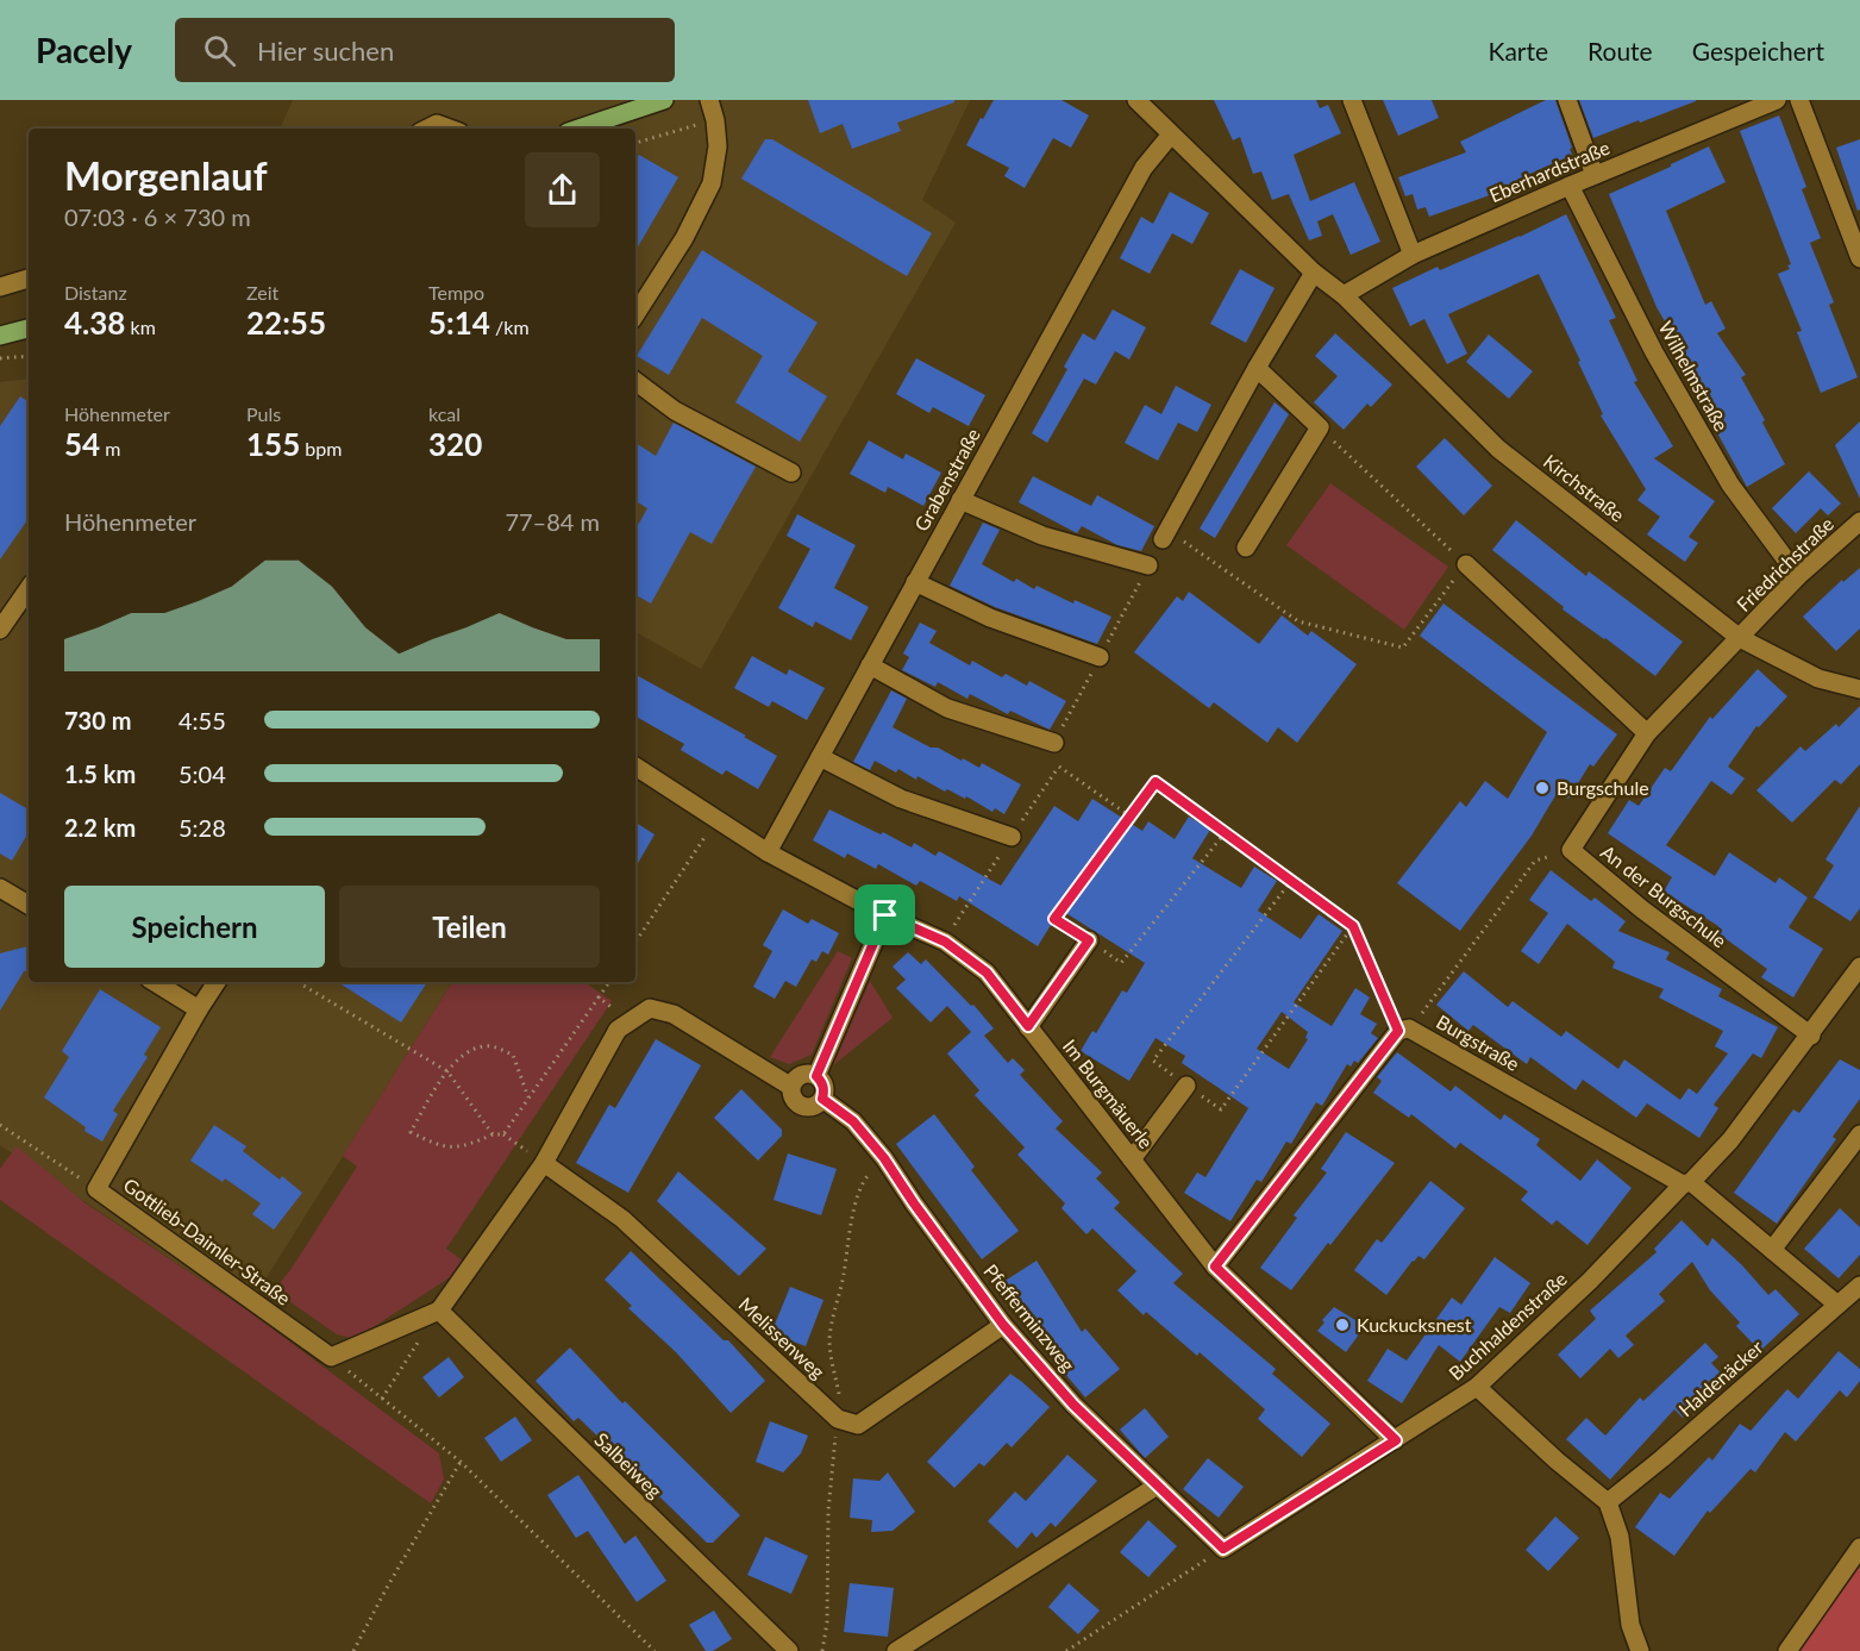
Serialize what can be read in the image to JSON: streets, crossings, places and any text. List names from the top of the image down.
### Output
{
  "streets": {
    "street": [
      "Eberhardstraße",
      "Wilhelmstraße",
      "Grabenstraße",
      "Kirchstraße",
      "Friedrichstraße",
      "An der Burgschule",
      "Burgstraße",
      "Im Burgmäuerle",
      "Gottlieb-Daimler-Straße",
      "Pfefferminzweg",
      "Buchhaldenstraße",
      "Melissenweg",
      "Haldenäcker",
      "Salbeiweg"
    ]
  },
  "crossings": [
    ["Eberhardstraße", "Wilhelmstraße"],
    ["Eberhardstraße", "Kirchstraße"],
    ["Wilhelmstraße", "Friedrichstraße"],
    ["Grabenstraße", "Kirchstraße"],
    ["Grabenstraße", "Im Burgmäuerle"],
    ["Kirchstraße", "Friedrichstraße"],
    ["Kirchstraße", "An der Burgschule"],
    ["Friedrichstraße", "An der Burgschule"],
    ["An der Burgschule", "Buchhaldenstraße"],
    ["Burgstraße", "Buchhaldenstraße"],
    ["Burgstraße", "Haldenäcker"],
    ["Im Burgmäuerle", "Buchhaldenstraße"],
    ["Pfefferminzweg", "Buchhaldenstraße"]
  ],
  "places": ["Burgschule", "Kuckucksnest"],
  "page": {
    "header": "Pacely",
    "search": "Hier suchen",
    "nav": ["Karte", "Route", "Gespeichert"],
    "heading": ["Morgenlauf", "07:03 · 6 × 730 m"],
    "stats": [
      ["Distanz", "4.38 km"],
      ["Zeit", "22:55"],
      ["Tempo", "5:14 /km"],
      ["Höhenmeter", "54 m"],
      ["Puls", "155 bpm"],
      ["kcal", "320"]
    ],
    "chart": ["Höhenmeter", "77–84 m"],
    "list": [
      {
        "name": "730 m",
        "note": "4:55"
      },
      {
        "name": "1.5 km",
        "note": "5:04"
      },
      {
        "name": "2.2 km",
        "note": "5:28"
      }
    ],
    "buttons": ["Speichern", "Teilen"]
  }
}
